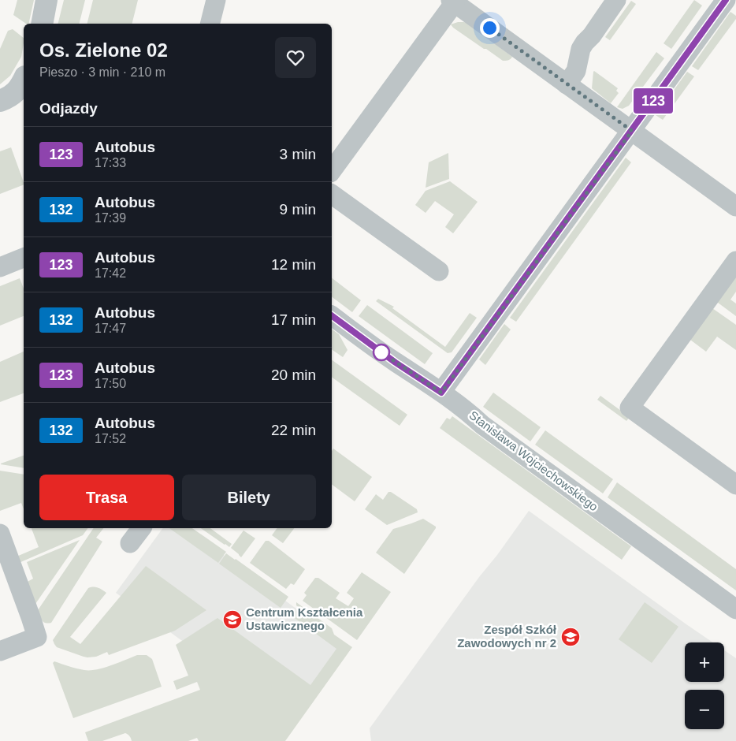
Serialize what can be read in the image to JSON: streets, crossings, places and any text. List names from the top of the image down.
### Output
{
  "streets": {
    "street": ["Stanisława Wojciechowskiego"]
  },
  "places": {
    "school or university": ["Centrum Kształcenia Ustawicznego", "Zespół Szkół Zawodowych nr 2"]
  },
  "lines": ["bus line 123"],
  "page": {
    "on_map": "123",
    "heading": [
      ["Os. Zielone 02", "Pieszo · 3 min · 210 m"],
      "Odjazdy"
    ],
    "list": [
      {
        "mark": "123",
        "name": "Autobus",
        "note": "17:33",
        "value": "3 min"
      },
      {
        "mark": "132",
        "name": "Autobus",
        "note": "17:39",
        "value": "9 min"
      },
      {
        "mark": "123",
        "name": "Autobus",
        "note": "17:42",
        "value": "12 min"
      },
      {
        "mark": "132",
        "name": "Autobus",
        "note": "17:47",
        "value": "17 min"
      },
      {
        "mark": "123",
        "name": "Autobus",
        "note": "17:50",
        "value": "20 min"
      },
      {
        "mark": "132",
        "name": "Autobus",
        "note": "17:52",
        "value": "22 min"
      }
    ],
    "buttons": ["Trasa", "Bilety"],
    "map_buttons": ["+", "−"]
  }
}
